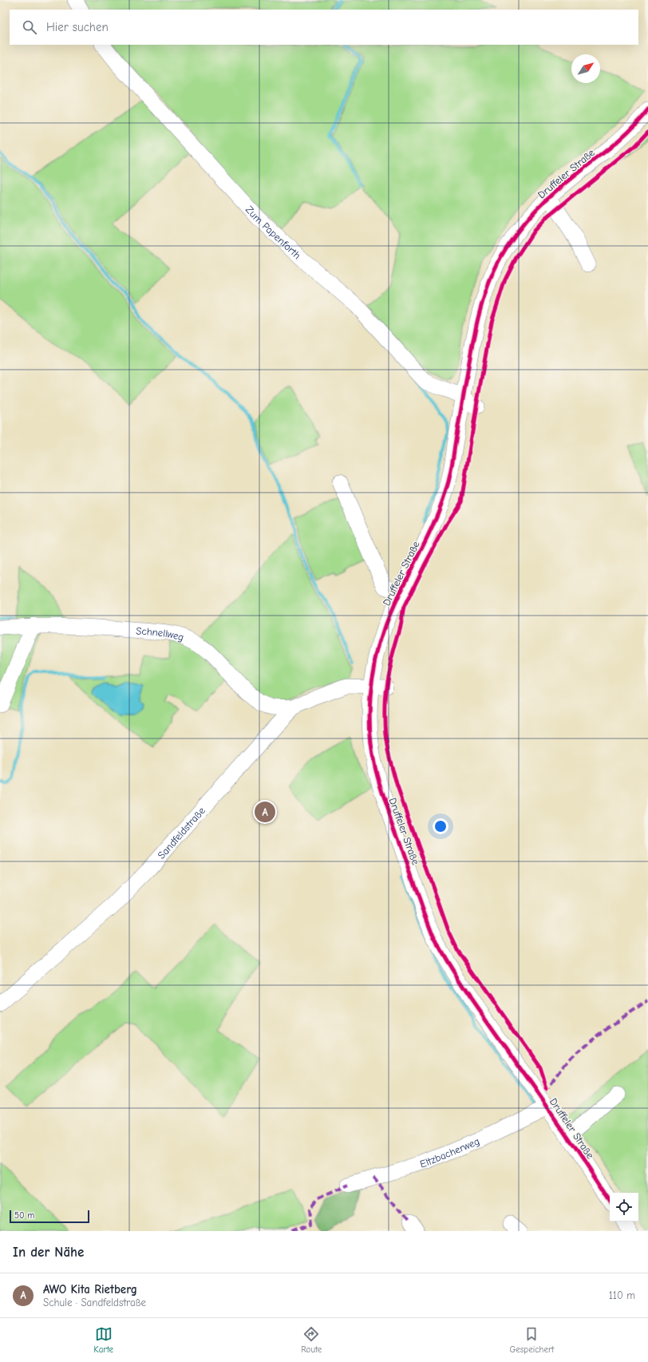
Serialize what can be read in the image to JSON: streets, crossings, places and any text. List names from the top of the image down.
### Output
{
  "streets": {
    "street": [
      "Druffeler Straße",
      "Zum Papenforth",
      "Schnellweg",
      "Sandfeldstraße",
      "Eltzbacherweg"
    ]
  },
  "crossings": [
    ["Druffeler Straße", "Zum Papenforth"],
    ["Druffeler Straße", "Sandfeldstraße"],
    ["Druffeler Straße", "Eltzbacherweg"],
    ["Schnellweg", "Sandfeldstraße"]
  ],
  "scale_bar": "50 m",
  "north": "top right",
  "page": {
    "search": "Hier suchen",
    "pins": "A",
    "scale": "50 m",
    "heading": "In der Nähe",
    "list": [
      {
        "mark": "A",
        "name": "AWO Kita Rietberg",
        "note": "Schule · Sandfeldstraße",
        "value": "110 m"
      }
    ],
    "nav": ["Karte", "Route", "Gespeichert"]
  }
}
